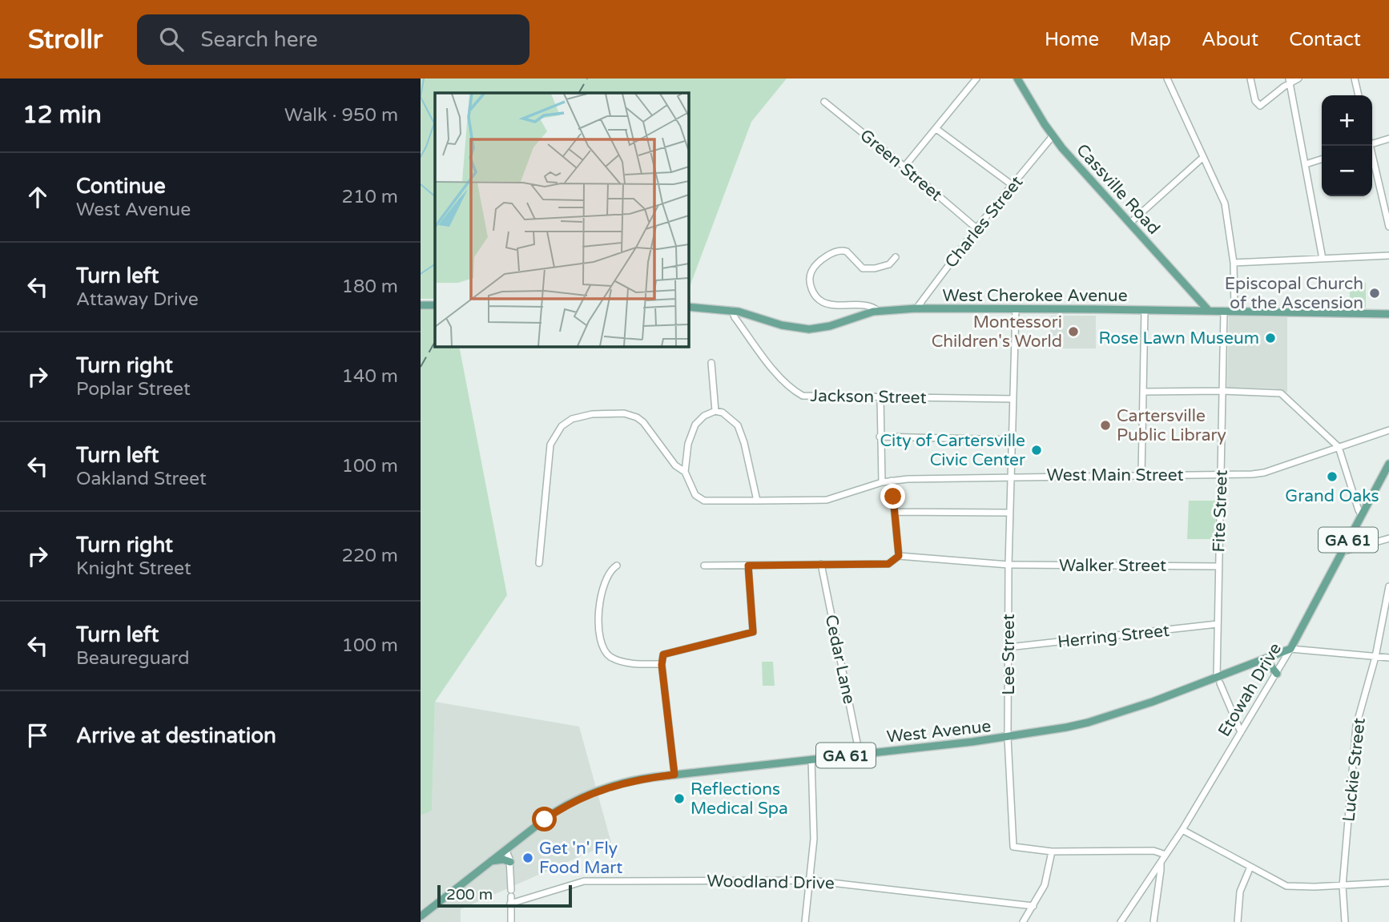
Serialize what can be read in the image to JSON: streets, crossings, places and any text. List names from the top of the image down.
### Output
{
  "streets": {
    "main road": [
      "Cassville Road",
      "West Cherokee Avenue",
      "GA 61",
      "Etowah Drive",
      "West Avenue"
    ],
    "street": [
      "Green Street",
      "Charles Street",
      "Jackson Street",
      "West Main Street",
      "Fite Street",
      "Walker Street",
      "Herring Street",
      "Lee Street",
      "Cedar Lane",
      "Luckie Street",
      "Woodland Drive"
    ]
  },
  "crossings": [
    ["Green Street", "Charles Street"],
    ["Cassville Road", "Charles Street"],
    ["Cassville Road", "West Cherokee Avenue"],
    ["Charles Street", "West Cherokee Avenue"],
    ["West Cherokee Avenue", "Jackson Street"],
    ["West Cherokee Avenue", "Fite Street"],
    ["West Cherokee Avenue", "Lee Street"],
    ["Jackson Street", "Lee Street"],
    ["West Main Street", "Fite Street"],
    ["West Main Street", "Lee Street"],
    ["Fite Street", "Walker Street"],
    ["Fite Street", "Herring Street"],
    ["Fite Street", "Etowah Drive"],
    ["Fite Street", "West Avenue"],
    ["Walker Street", "Lee Street"],
    ["Herring Street", "Lee Street"],
    ["Lee Street", "Etowah Drive"],
    ["Lee Street", "West Avenue"],
    ["Cedar Lane", "West Avenue"],
    ["Etowah Drive", "West Avenue"],
    ["West Avenue", "Luckie Street"]
  ],
  "places": [
    "Episcopal Church of the Ascension",
    "Montessori Children's World",
    "Rose Lawn Museum",
    "Cartersville Public Library",
    "City of Cartersville Civic Center",
    "Grand Oaks",
    "Reflections Medical Spa",
    "Get 'n' Fly Food Mart"
  ],
  "scale_bar": "200 m",
  "page": {
    "header": "Strollr",
    "search": "Search here",
    "nav": [
      "Home",
      "Map",
      "About",
      "Contact"
    ],
    "heading": ["12 min", "Walk · 950 m"],
    "map_buttons": ["+", "−"],
    "list": [
      ["Continue", "West Avenue", "210 m"],
      ["Turn left", "Attaway Drive", "180 m"],
      ["Turn right", "Poplar Street", "140 m"],
      ["Turn left", "Oakland Street", "100 m"],
      ["Turn right", "Knight Street", "220 m"],
      ["Turn left", "Beaureguard", "100 m"],
      "Arrive at destination"
    ],
    "scale": "200 m"
  }
}
